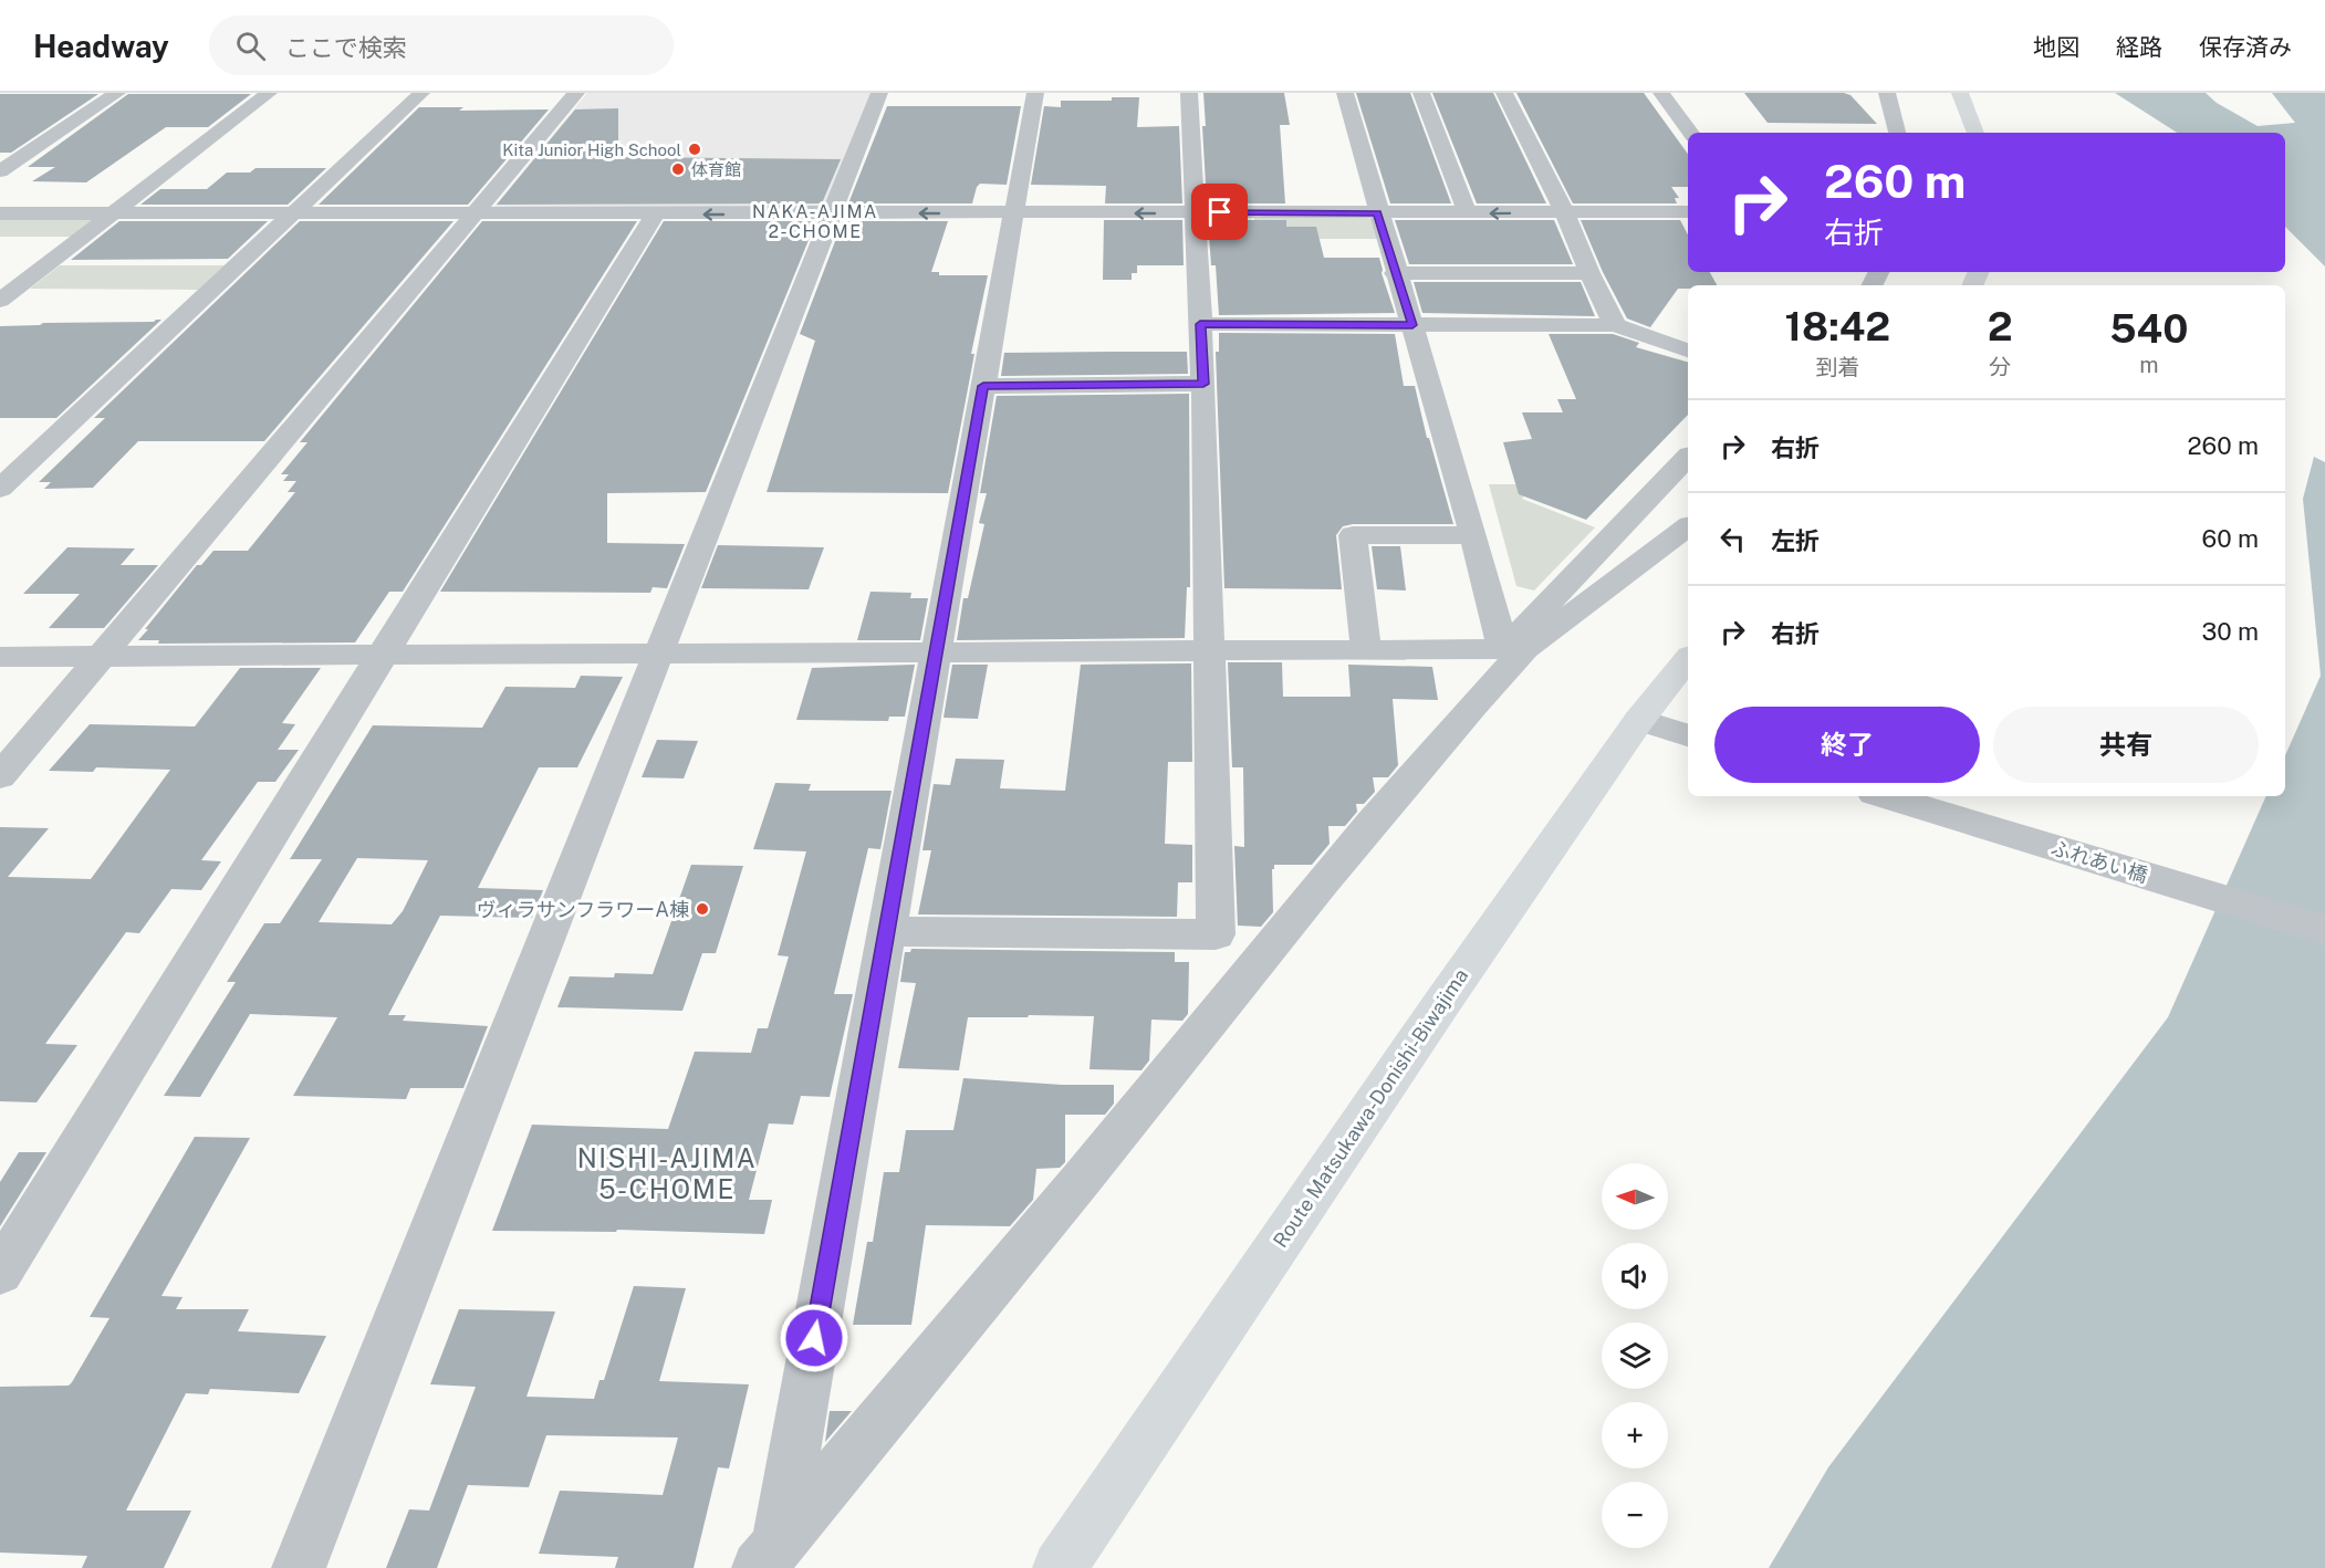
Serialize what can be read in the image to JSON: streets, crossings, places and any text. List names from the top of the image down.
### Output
{
  "streets": {
    "main road": ["Route Matsukawa-Donishi-Biwajima"],
    "street": ["ふれあい橋"]
  },
  "districts": ["NAKA-AJIMA 2-CHOME", "NISHI-AJIMA 5-CHOME"],
  "places": ["Kita Junior High School", "体育館", "ヴィラサンフラワーA棟"],
  "north": "left",
  "page": {
    "header": "Headway",
    "search": "ここで検索",
    "nav": ["地図", "経路", "保存済み"],
    "turn": ["260 m", "右折"],
    "eta": [
      "18:42",
      "到着",
      "2",
      "分",
      "540",
      "m"
    ],
    "list": [
      {
        "name": "右折",
        "value": "260 m"
      },
      {
        "name": "左折",
        "value": "60 m"
      },
      {
        "name": "右折",
        "value": "30 m"
      }
    ],
    "buttons": ["終了", "共有"],
    "map_buttons": ["+", "−"]
  }
}
